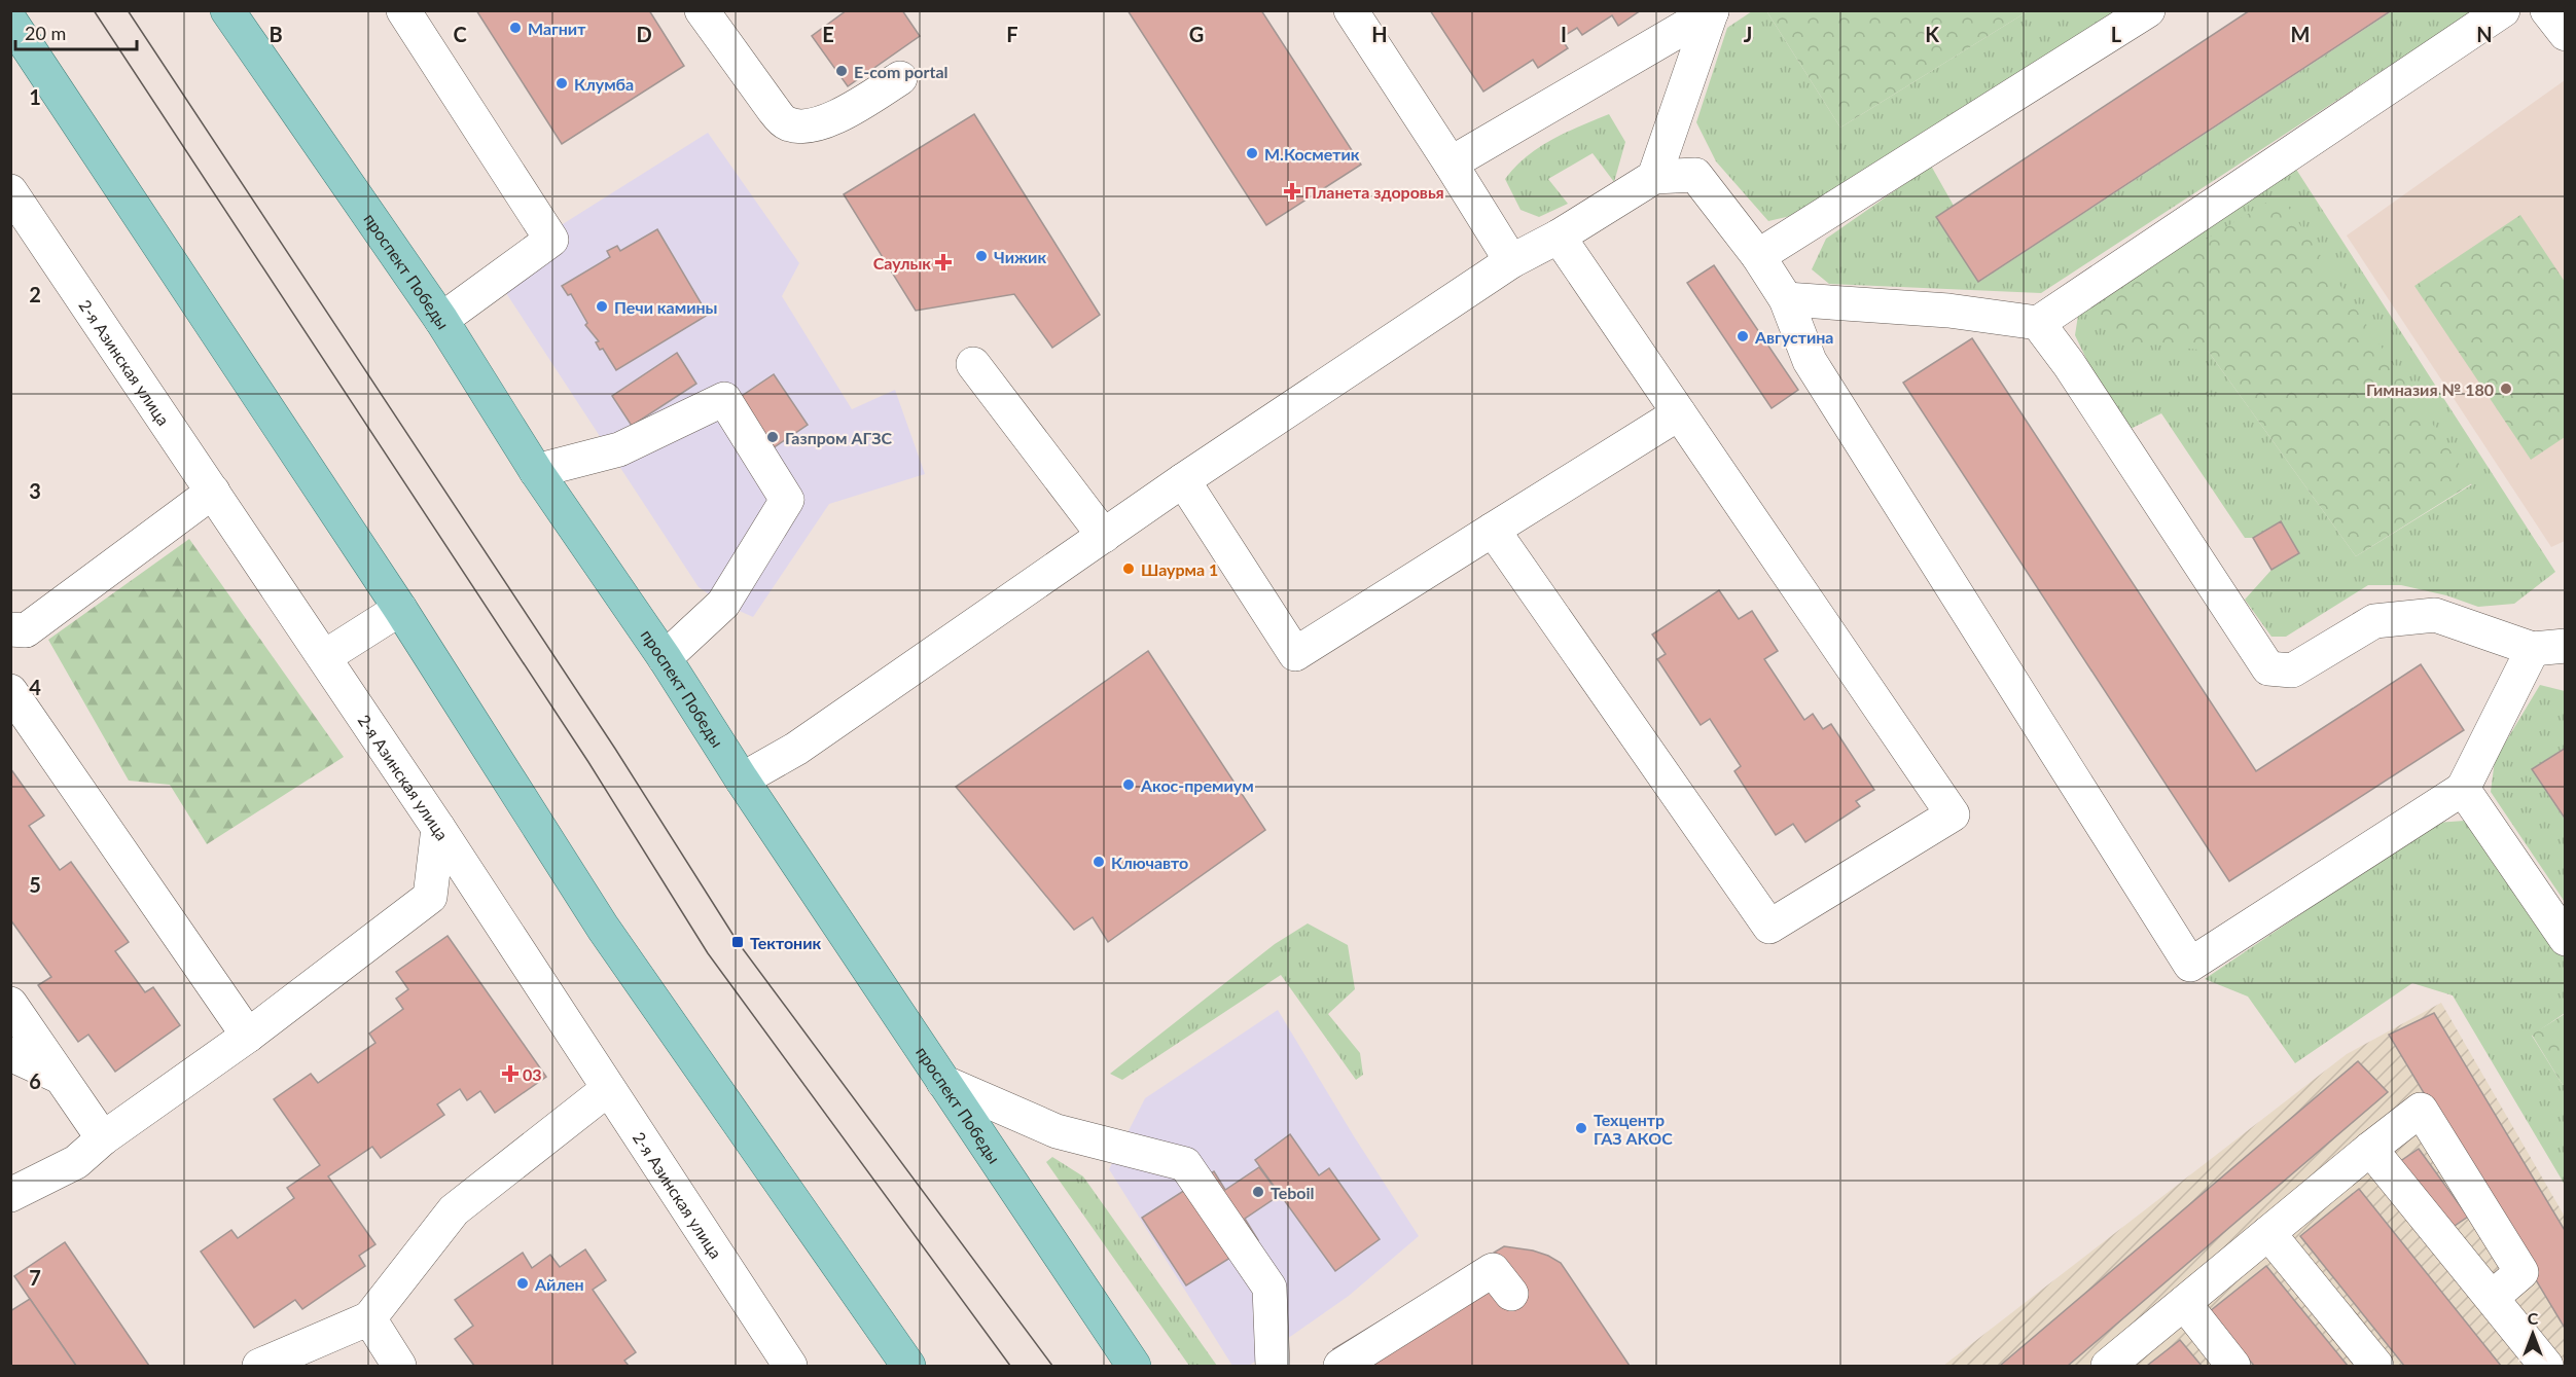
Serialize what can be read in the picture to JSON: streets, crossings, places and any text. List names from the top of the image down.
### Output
{
  "streets": {
    "main road": ["проспект Победы"],
    "street": ["2-я Азинская улица"]
  },
  "places": {
    "other": [
      "Магнит",
      "E-com portal",
      "Клумба",
      "М.Косметик",
      "Чижик",
      "Печи камины",
      "Августина",
      "Гимназия № 180",
      "Газпром АГЗС",
      "Шаурма 1",
      "Акос-премиум",
      "Ключавто",
      "Техцентр ГАЗ АКОС",
      "Teboil",
      "Айлен"
    ],
    "health": ["Планета здоровья", "Саулык", "03"],
    "transit": ["Тектоник"]
  },
  "scale_bar": "20 m",
  "north": "top",
  "grid": {
    "columns": [
      "B",
      "C",
      "D",
      "E",
      "F",
      "G",
      "H",
      "I",
      "J",
      "K",
      "L",
      "M",
      "N"
    ],
    "rows": [
      "1",
      "2",
      "3",
      "4",
      "5",
      "6",
      "7"
    ]
  }
}
